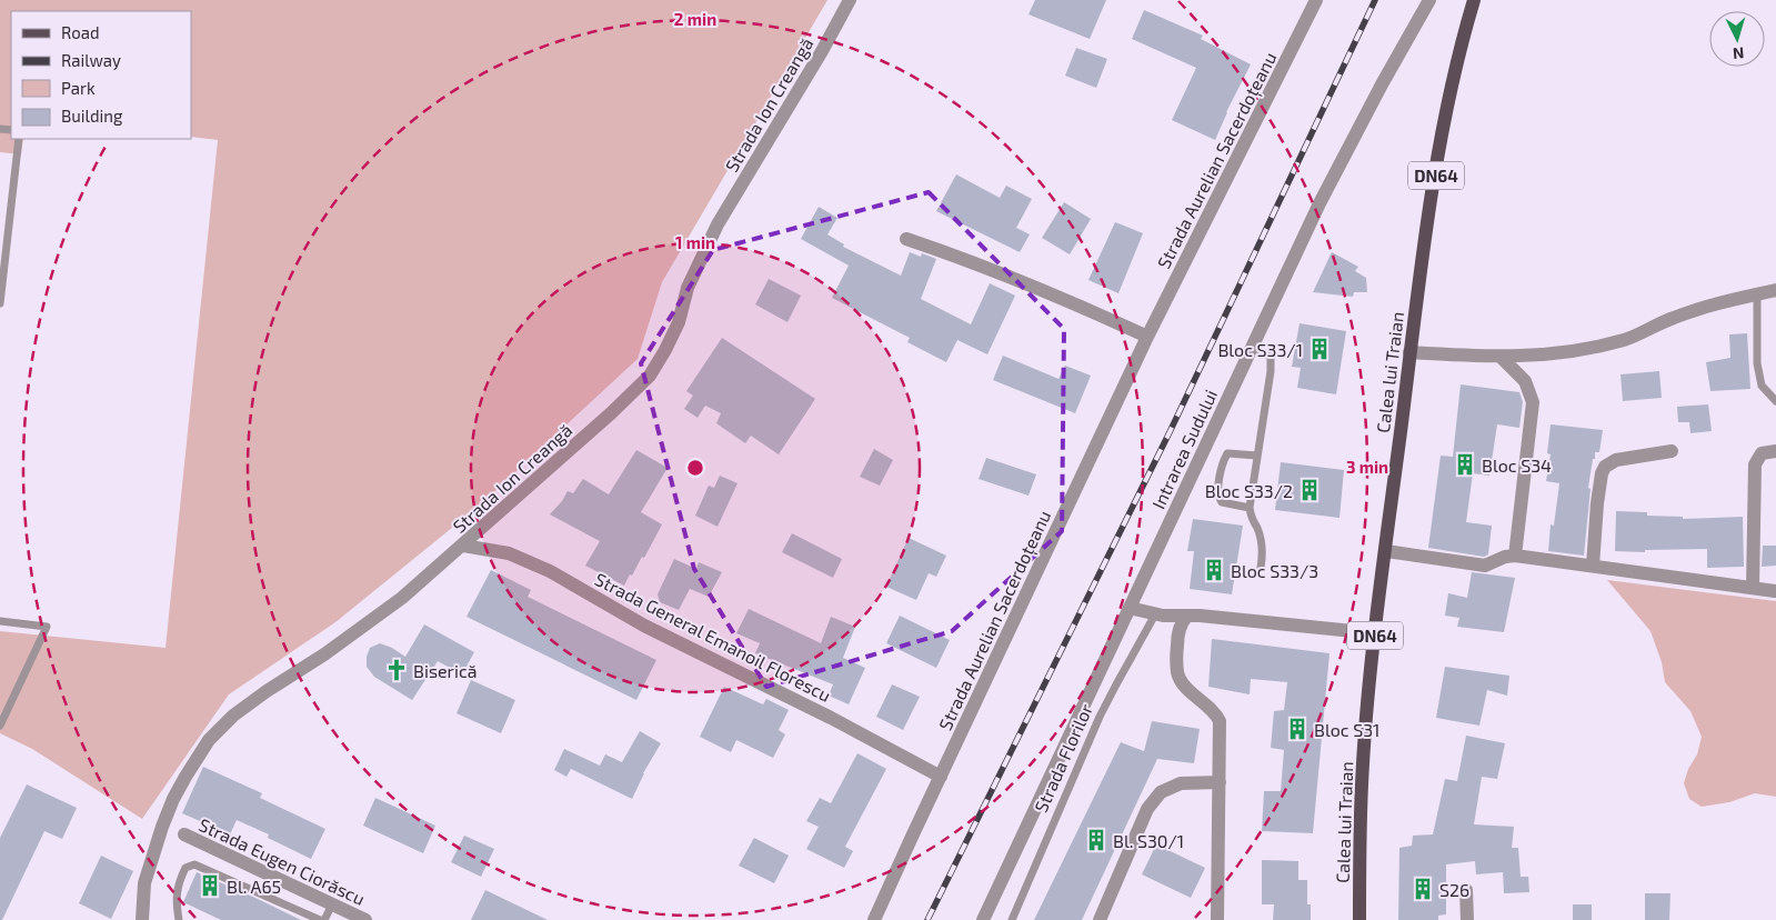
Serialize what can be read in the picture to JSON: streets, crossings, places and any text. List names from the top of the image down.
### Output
{
  "streets": {
    "main road": ["DN64", "Calea lui Traian"],
    "street": [
      "Strada Ion Creangă",
      "Strada Aurelian Sacerdoțeanu",
      "Intrarea Sudului",
      "Strada General Emanoil Florescu",
      "Strada Eugen Ciorăscu"
    ],
    "lane": ["Strada Florilor"]
  },
  "crossings": [
    ["Strada Ion Creangă", "Strada General Emanoil Florescu"],
    ["Strada Aurelian Sacerdoțeanu", "Strada General Emanoil Florescu"]
  ],
  "places": {
    "building": [
      "Bloc S33/1",
      "Bloc S34",
      "Bloc S33/2",
      "Bloc S33/3",
      "Bloc S31",
      "Bl. S30/1",
      "Bl. A65",
      "S26"
    ],
    "church": ["Biserică"]
  },
  "legend": [
    "Road",
    "Railway",
    "Park",
    "Building"
  ],
  "north": "bottom",
  "rings": ["2 min", "1 min", "3 min"]
}
